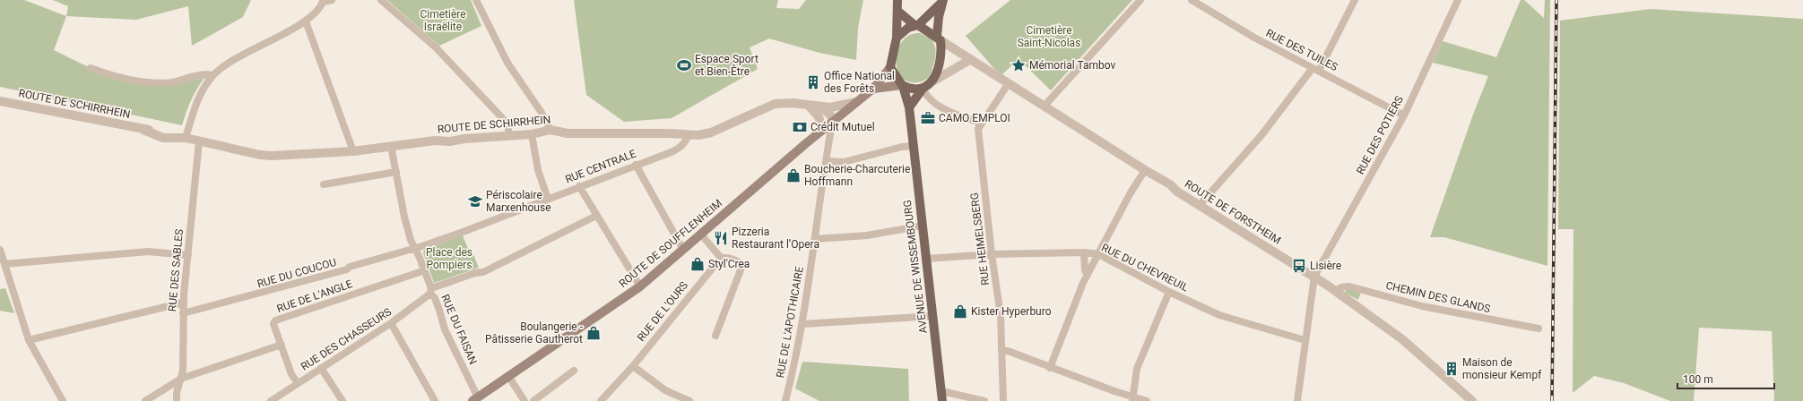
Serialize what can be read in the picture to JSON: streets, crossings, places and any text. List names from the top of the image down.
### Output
{
  "streets": {
    "main road": ["ROUTE DE SOUFFLENHEIM", "AVENUE DE WISSEMBOURG"],
    "street": [
      "RUE DES TUILES",
      "ROUTE DE SCHIRRHEIN",
      "RUE DES POTIERS",
      "RUE CENTRALE",
      "ROUTE DE FORSTHEIM",
      "RUE HEIMELSBERG",
      "RUE DU CHEVREUIL",
      "RUE DES SABLES",
      "RUE DU COUCOU",
      "RUE DE L'ANGLE",
      "CHEMIN DES GLANDS",
      "RUE DE L'OURS",
      "RUE DE L'APOTHICAIRE",
      "RUE DU FAISAN",
      "RUE DES CHASSEURS"
    ]
  },
  "crossings": [
    ["RUE DES TUILES", "RUE DES POTIERS"],
    ["ROUTE DE SCHIRRHEIN", "RUE CENTRALE"],
    ["ROUTE DE SCHIRRHEIN", "ROUTE DE SOUFFLENHEIM"],
    ["ROUTE DE SCHIRRHEIN", "RUE DES SABLES"],
    ["ROUTE DE SCHIRRHEIN", "RUE DU FAISAN"],
    ["RUE DES POTIERS", "ROUTE DE FORSTHEIM"],
    ["RUE CENTRALE", "RUE DU COUCOU"],
    ["RUE CENTRALE", "RUE DU FAISAN"],
    ["ROUTE DE FORSTHEIM", "ROUTE DE SOUFFLENHEIM"],
    ["ROUTE DE FORSTHEIM", "AVENUE DE WISSEMBOURG"],
    ["ROUTE DE FORSTHEIM", "CHEMIN DES GLANDS"],
    ["RUE HEIMELSBERG", "RUE DU CHEVREUIL"],
    ["ROUTE DE SOUFFLENHEIM", "AVENUE DE WISSEMBOURG"],
    ["ROUTE DE SOUFFLENHEIM", "RUE DE L'APOTHICAIRE"],
    ["ROUTE DE SOUFFLENHEIM", "RUE DU FAISAN"],
    ["AVENUE DE WISSEMBOURG", "RUE DU CHEVREUIL"],
    ["RUE DES SABLES", "RUE DU COUCOU"],
    ["RUE DU COUCOU", "RUE DU FAISAN"],
    ["RUE DE L'ANGLE", "RUE DU FAISAN"],
    ["RUE DE L'ANGLE", "RUE DES CHASSEURS"],
    ["RUE DU FAISAN", "RUE DES CHASSEURS"]
  ],
  "parks": ["Cimetière Israëlite", "Cimetière Saint-Nicolas", "Place des Pompiers"],
  "places": {
    "sports": ["Espace Sport et Bien-Être"],
    "place": ["Mémorial Tambov"],
    "building": ["Office National des Forêts", "Maison de monsieur Kempf"],
    "office": ["CAMO EMPLOI"],
    "bank": ["Crédit Mutuel"],
    "shop": [
      "Boucherie-Charcuterie Hoffmann",
      "Styl'Crea",
      "Kister Hyperburo",
      "Boulangerie - Pâtisserie Gautherot"
    ],
    "school or university": ["Périscolaire Marxenhouse"],
    "restaurant": ["Pizzeria Restaurant l’Opera"],
    "bus stop": ["Lisière"]
  },
  "scale_bar": "100 m"
}
